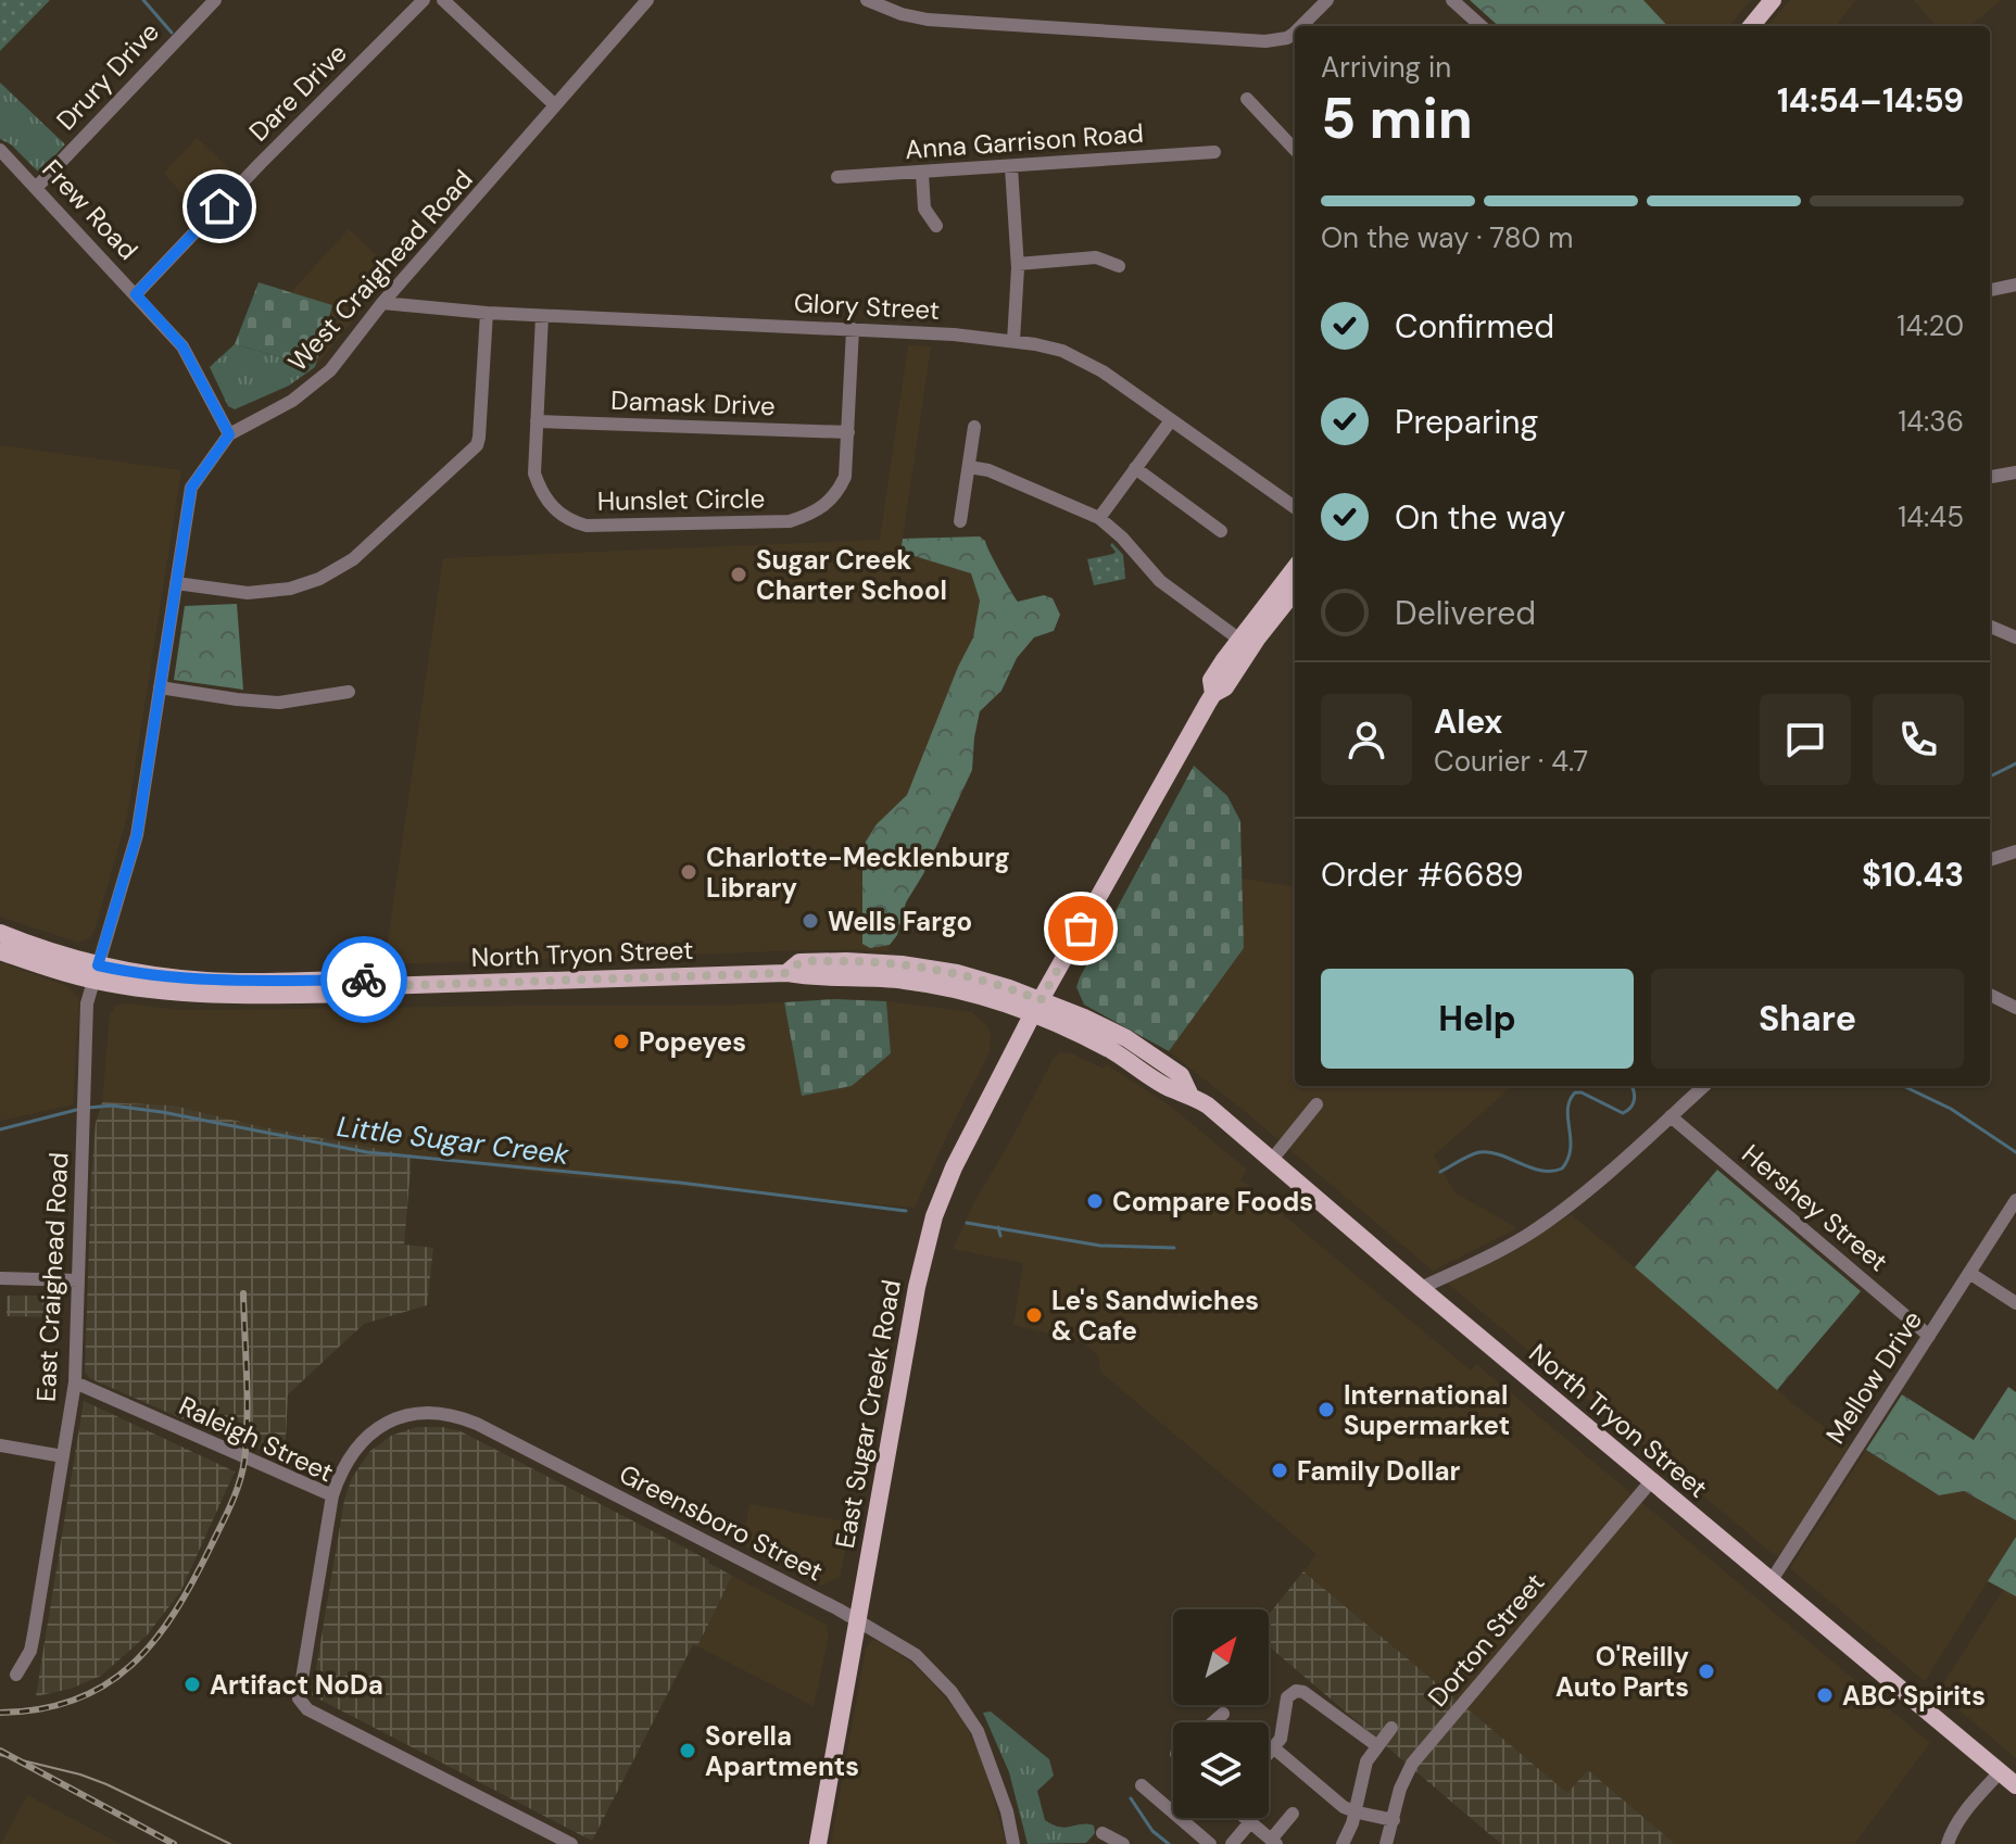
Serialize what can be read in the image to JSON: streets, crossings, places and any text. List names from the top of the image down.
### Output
{
  "streets": {
    "main road": ["North Tryon Street", "East Sugar Creek Road"],
    "street": [
      "Drury Drive",
      "Dare Drive",
      "Anna Garrison Road",
      "Frew Road",
      "West Craighead Road",
      "Glory Street",
      "Damask Drive",
      "Hunslet Circle",
      "Hershey Street",
      "East Craighead Road",
      "Mellow Drive",
      "Raleigh Street",
      "Greensboro Street",
      "Dorton Street"
    ]
  },
  "crossings": [
    ["Drury Drive", "Frew Road"],
    ["Dare Drive", "Frew Road"],
    ["Frew Road", "West Craighead Road"],
    ["West Craighead Road", "Glory Street"],
    ["West Craighead Road", "North Tryon Street"],
    ["West Craighead Road", "East Craighead Road"],
    ["Glory Street", "Hunslet Circle"],
    ["Damask Drive", "Hunslet Circle"],
    ["North Tryon Street", "East Craighead Road"],
    ["North Tryon Street", "Mellow Drive"],
    ["North Tryon Street", "East Sugar Creek Road"],
    ["North Tryon Street", "Dorton Street"],
    ["Hershey Street", "Mellow Drive"],
    ["East Craighead Road", "Raleigh Street"],
    ["East Sugar Creek Road", "Greensboro Street"],
    ["Raleigh Street", "Greensboro Street"]
  ],
  "water": ["Little Sugar Creek"],
  "places": [
    "Sugar Creek Charter School",
    "Charlotte-Mecklenburg Library",
    "Wells Fargo",
    "Popeyes",
    "Compare Foods",
    "Le's Sandwiches & Cafe",
    "International Supermarket",
    "Family Dollar",
    "O'Reilly Auto Parts",
    "Artifact NoDa",
    "ABC Spirits",
    "Sorella Apartments"
  ],
  "north": "top right",
  "page": {
    "heading": ["5 min", "Arriving in", "14:54–14:59"],
    "panel": [
      "Alex",
      "Courier · 4.7",
      "Order #6689",
      "$10.43"
    ],
    "bar": "On the way · 780 m",
    "list": [
      ["Confirmed", "14:20"],
      ["Preparing", "14:36"],
      ["On the way", "14:45"],
      "Delivered"
    ],
    "buttons": ["Help", "Share"]
  }
}
